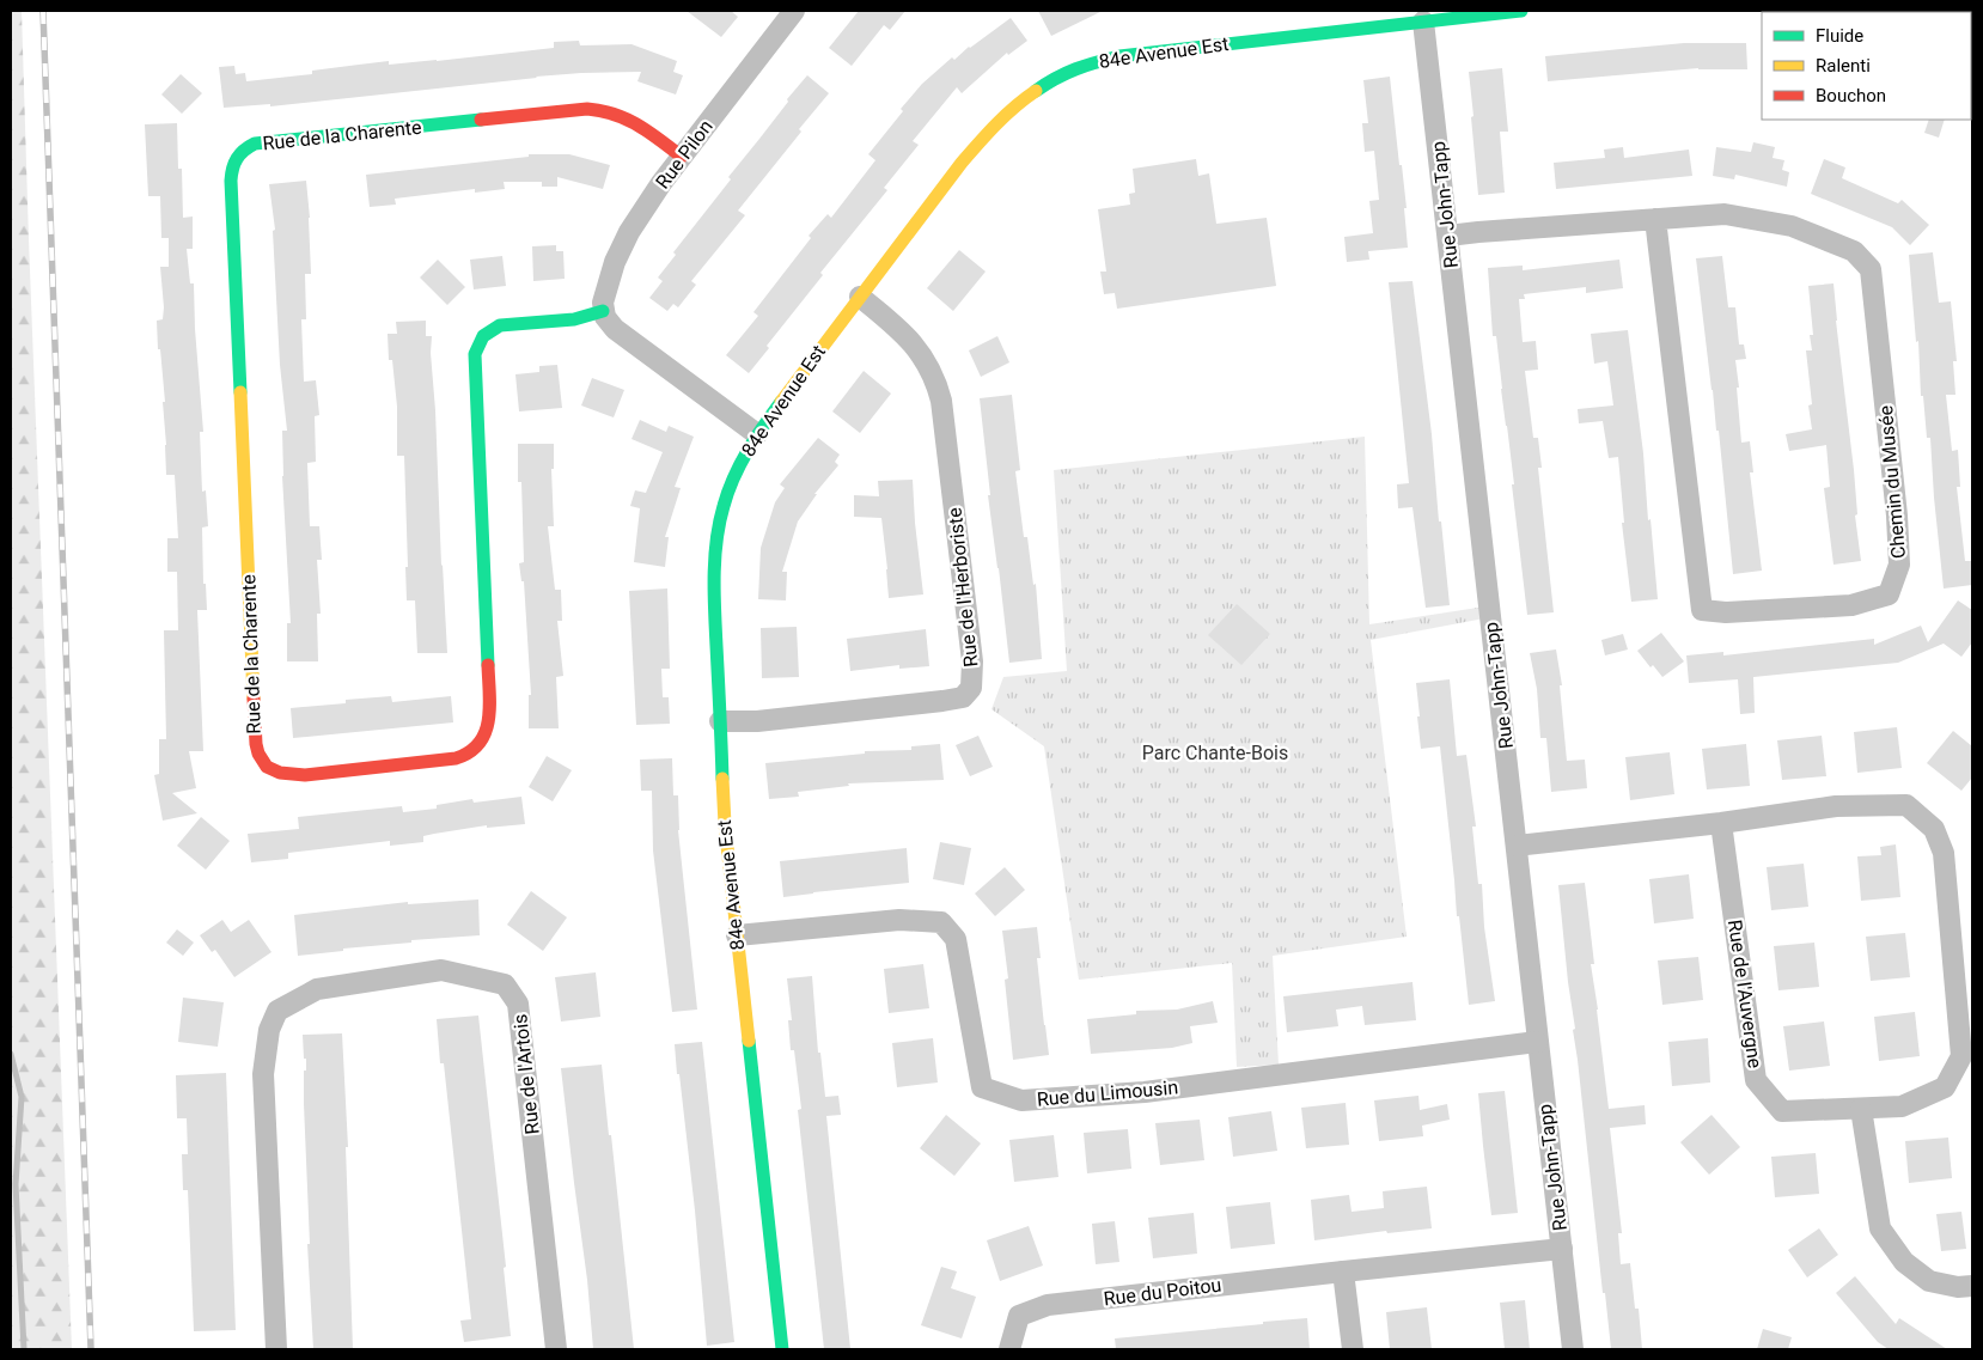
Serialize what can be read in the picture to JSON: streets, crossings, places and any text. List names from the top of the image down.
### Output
{
  "streets": {
    "street": [
      "84e Avenue Est",
      "Rue de la Charente",
      "Rue Pilon",
      "Rue John-Tapp",
      "Chemin du Musée",
      "Rue de l'Herboriste",
      "Rue de l'Auvergne",
      "Rue de l'Artois",
      "Rue du Limousin",
      "Rue du Poitou"
    ]
  },
  "crossings": [
    ["84e Avenue Est", "Rue John-Tapp"],
    ["84e Avenue Est", "Rue de l'Herboriste"],
    ["84e Avenue Est", "Rue du Limousin"],
    ["Rue de la Charente", "Rue Pilon"],
    ["Rue John-Tapp", "Chemin du Musée"],
    ["Rue John-Tapp", "Rue de l'Auvergne"],
    ["Rue John-Tapp", "Rue du Limousin"],
    ["Rue John-Tapp", "Rue du Poitou"]
  ],
  "parks": ["Parc Chante-Bois"],
  "legend": ["Fluide", "Ralenti", "Bouchon"]
}
